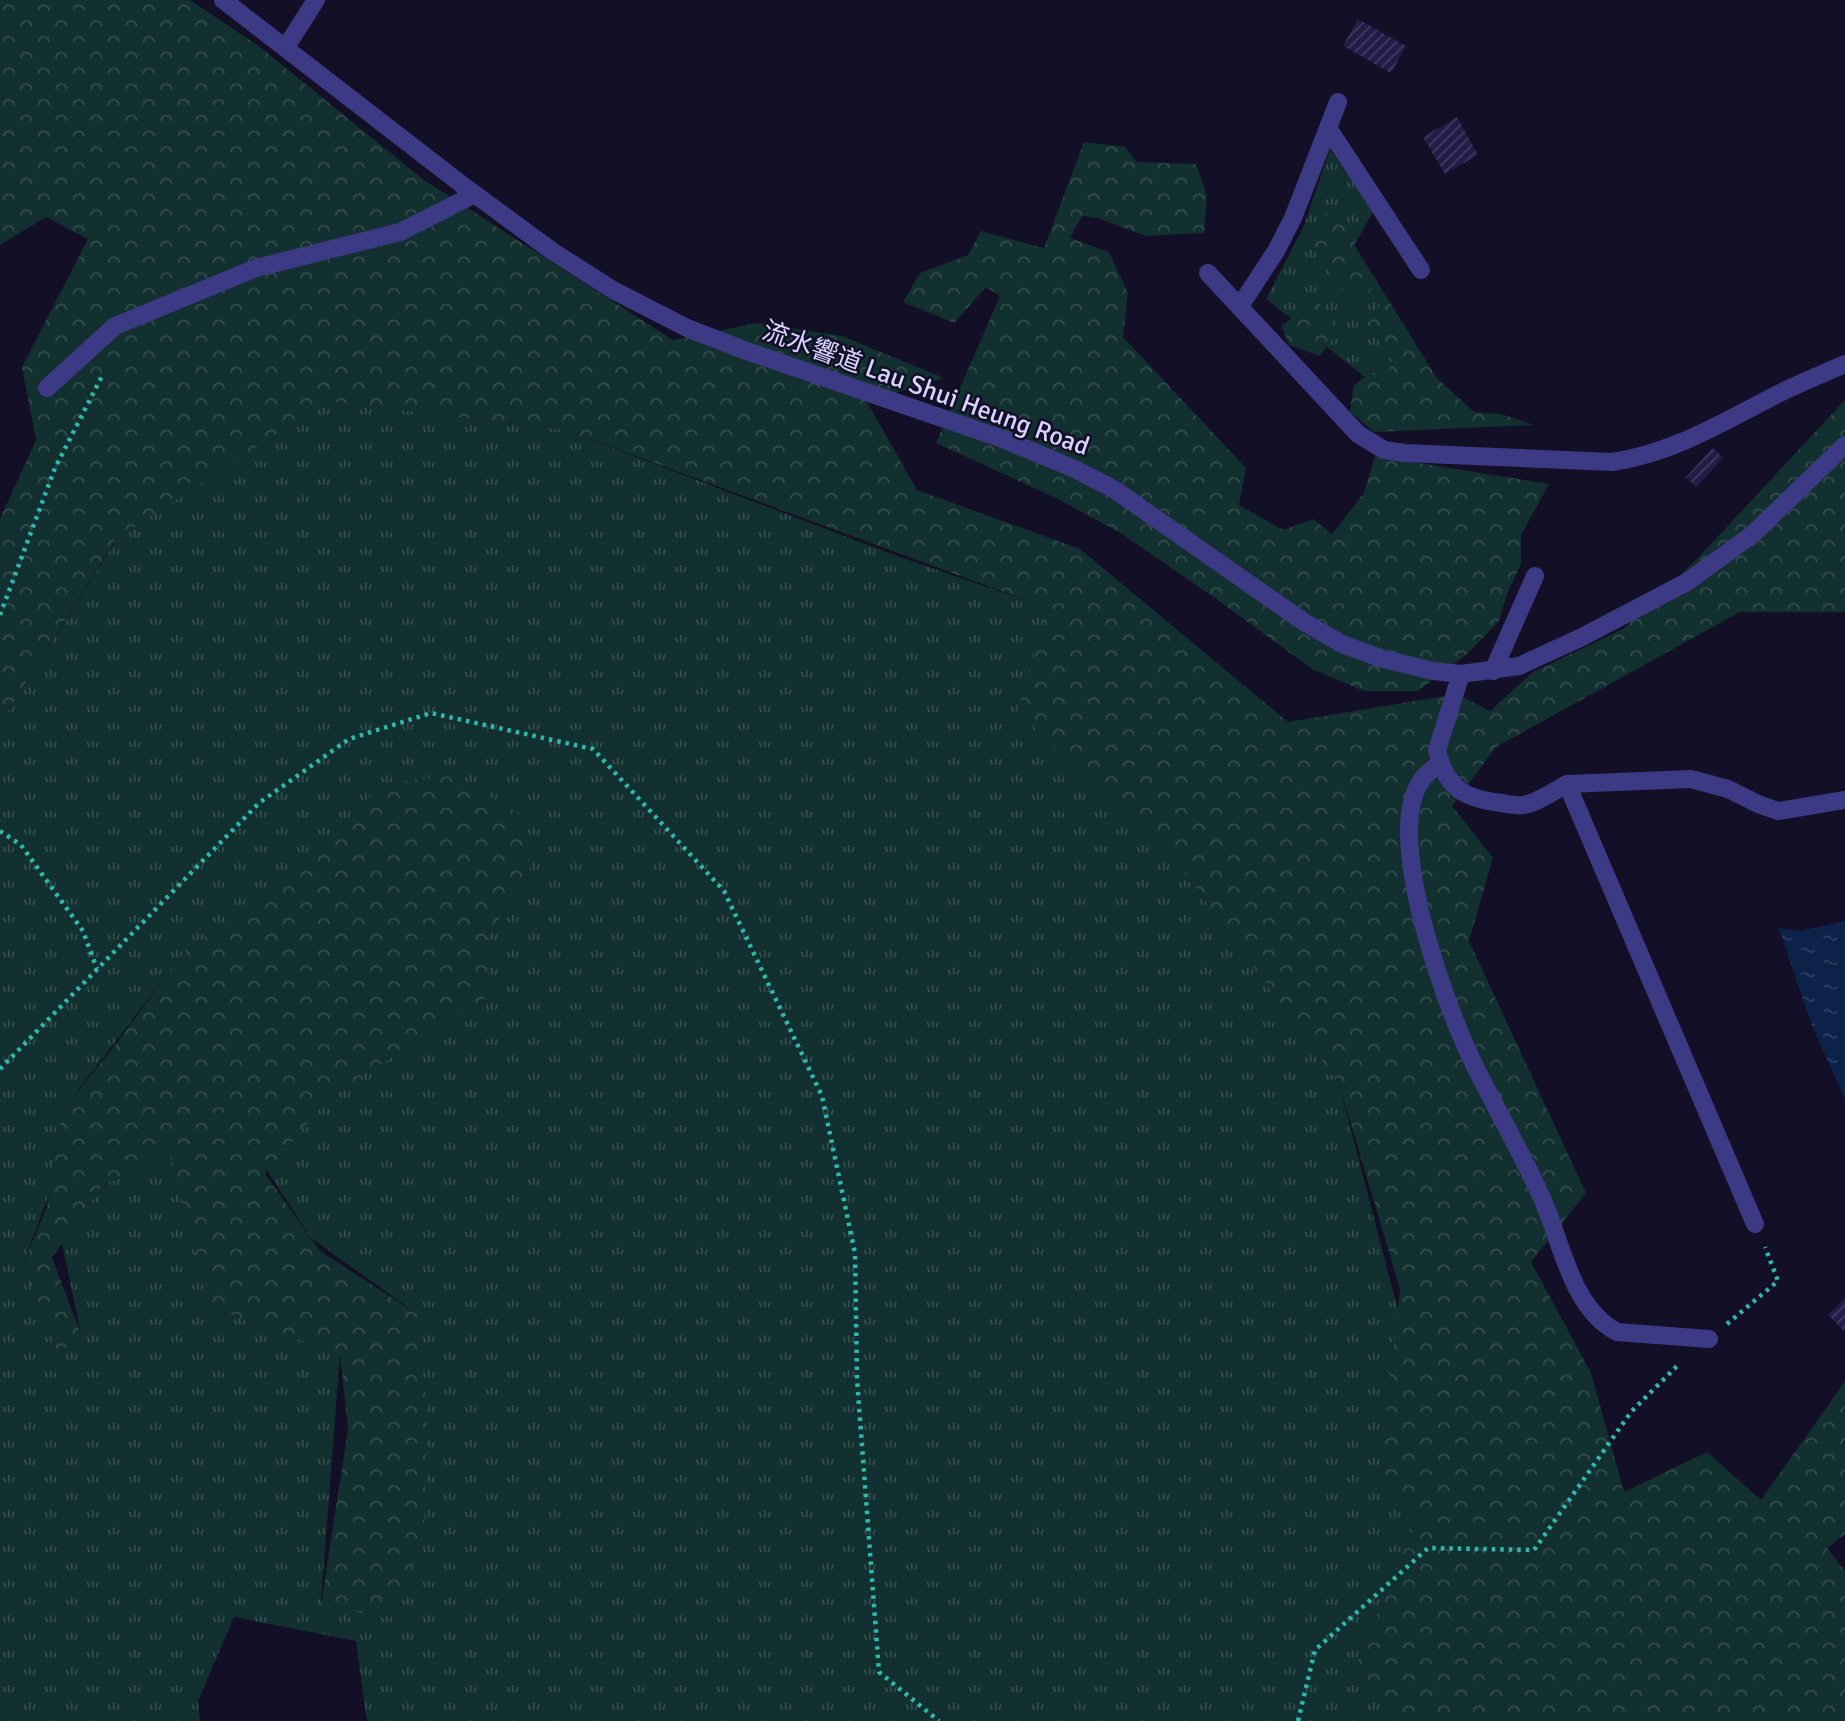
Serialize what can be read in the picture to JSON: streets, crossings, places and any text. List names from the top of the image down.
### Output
{
  "streets": {
    "street": ["流水響道 Lau Shui Heung Road"]
  }
}
